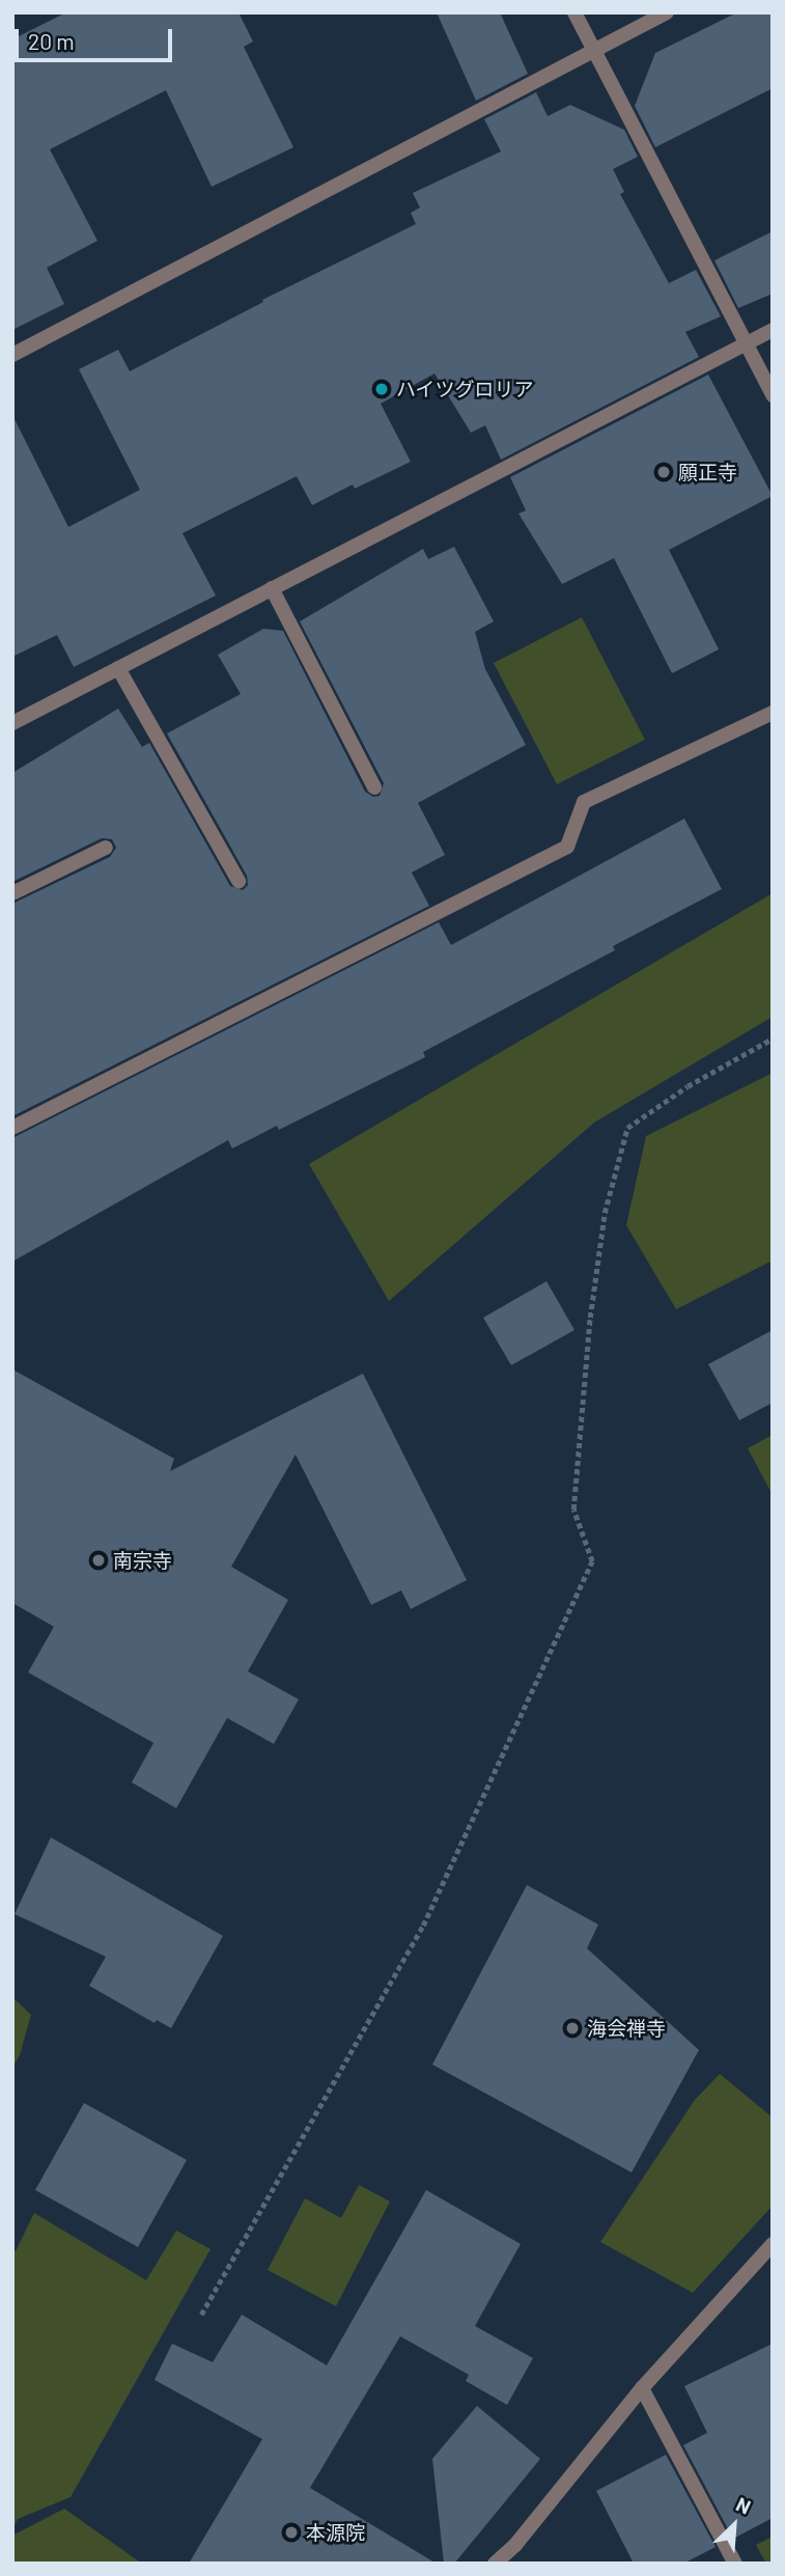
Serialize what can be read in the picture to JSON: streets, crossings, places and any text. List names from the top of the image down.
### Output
{
  "places": [
    "ハイツグロリア",
    "願正寺",
    "南宗寺",
    "海会禅寺",
    "本源院"
  ],
  "scale_bar": "20 m",
  "north": "top right"
}
